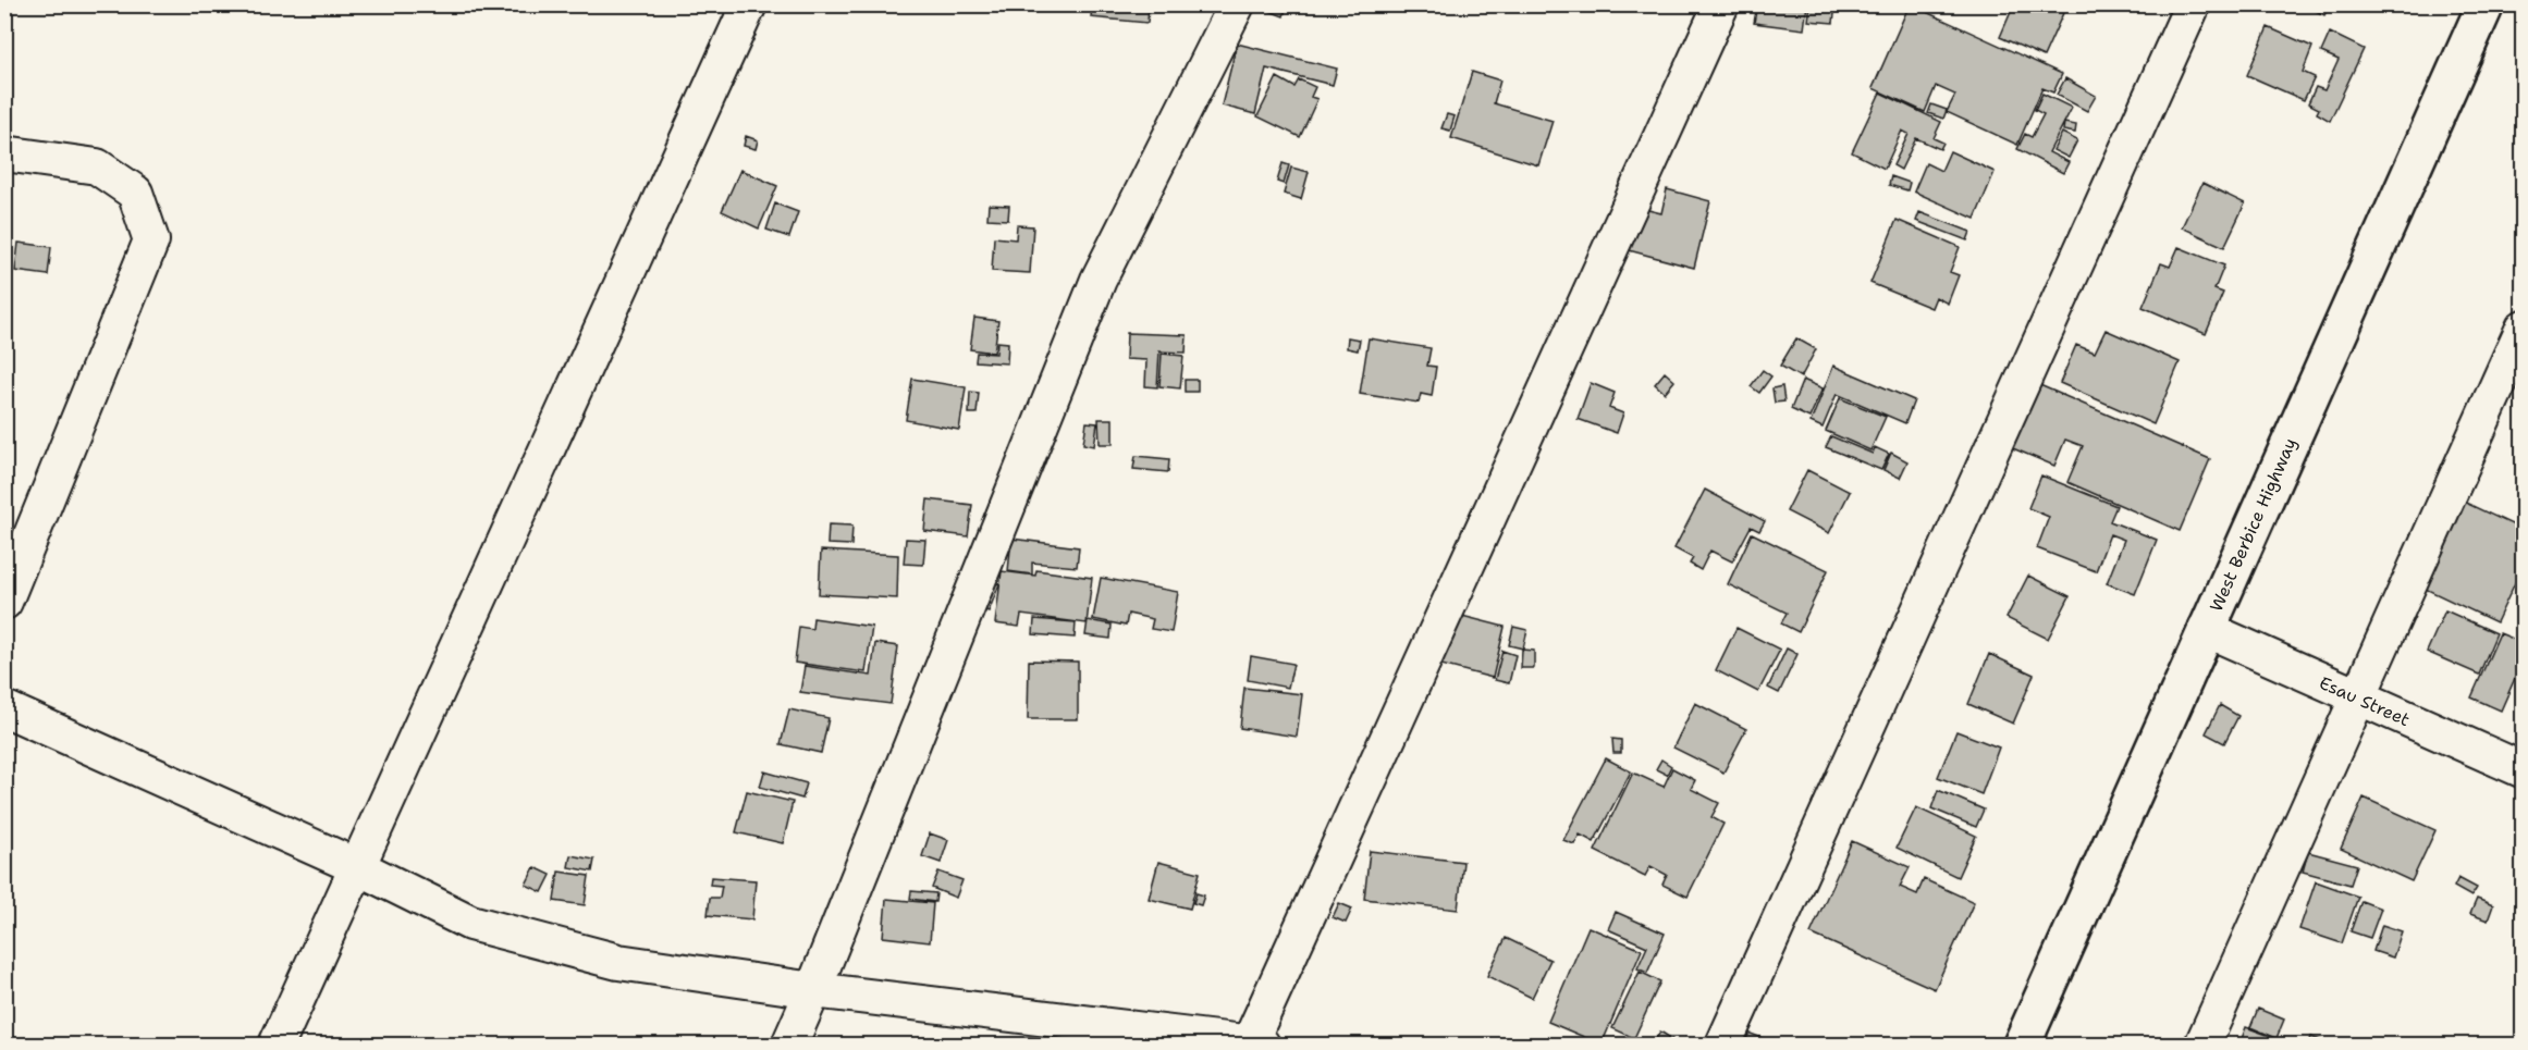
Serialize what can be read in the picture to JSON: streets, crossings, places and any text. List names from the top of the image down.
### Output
{
  "streets": {
    "main road": ["West Berbice Highway"],
    "street": ["Esau Street"]
  },
  "crossings": [
    ["West Berbice Highway", "Esau Street"]
  ]
}
